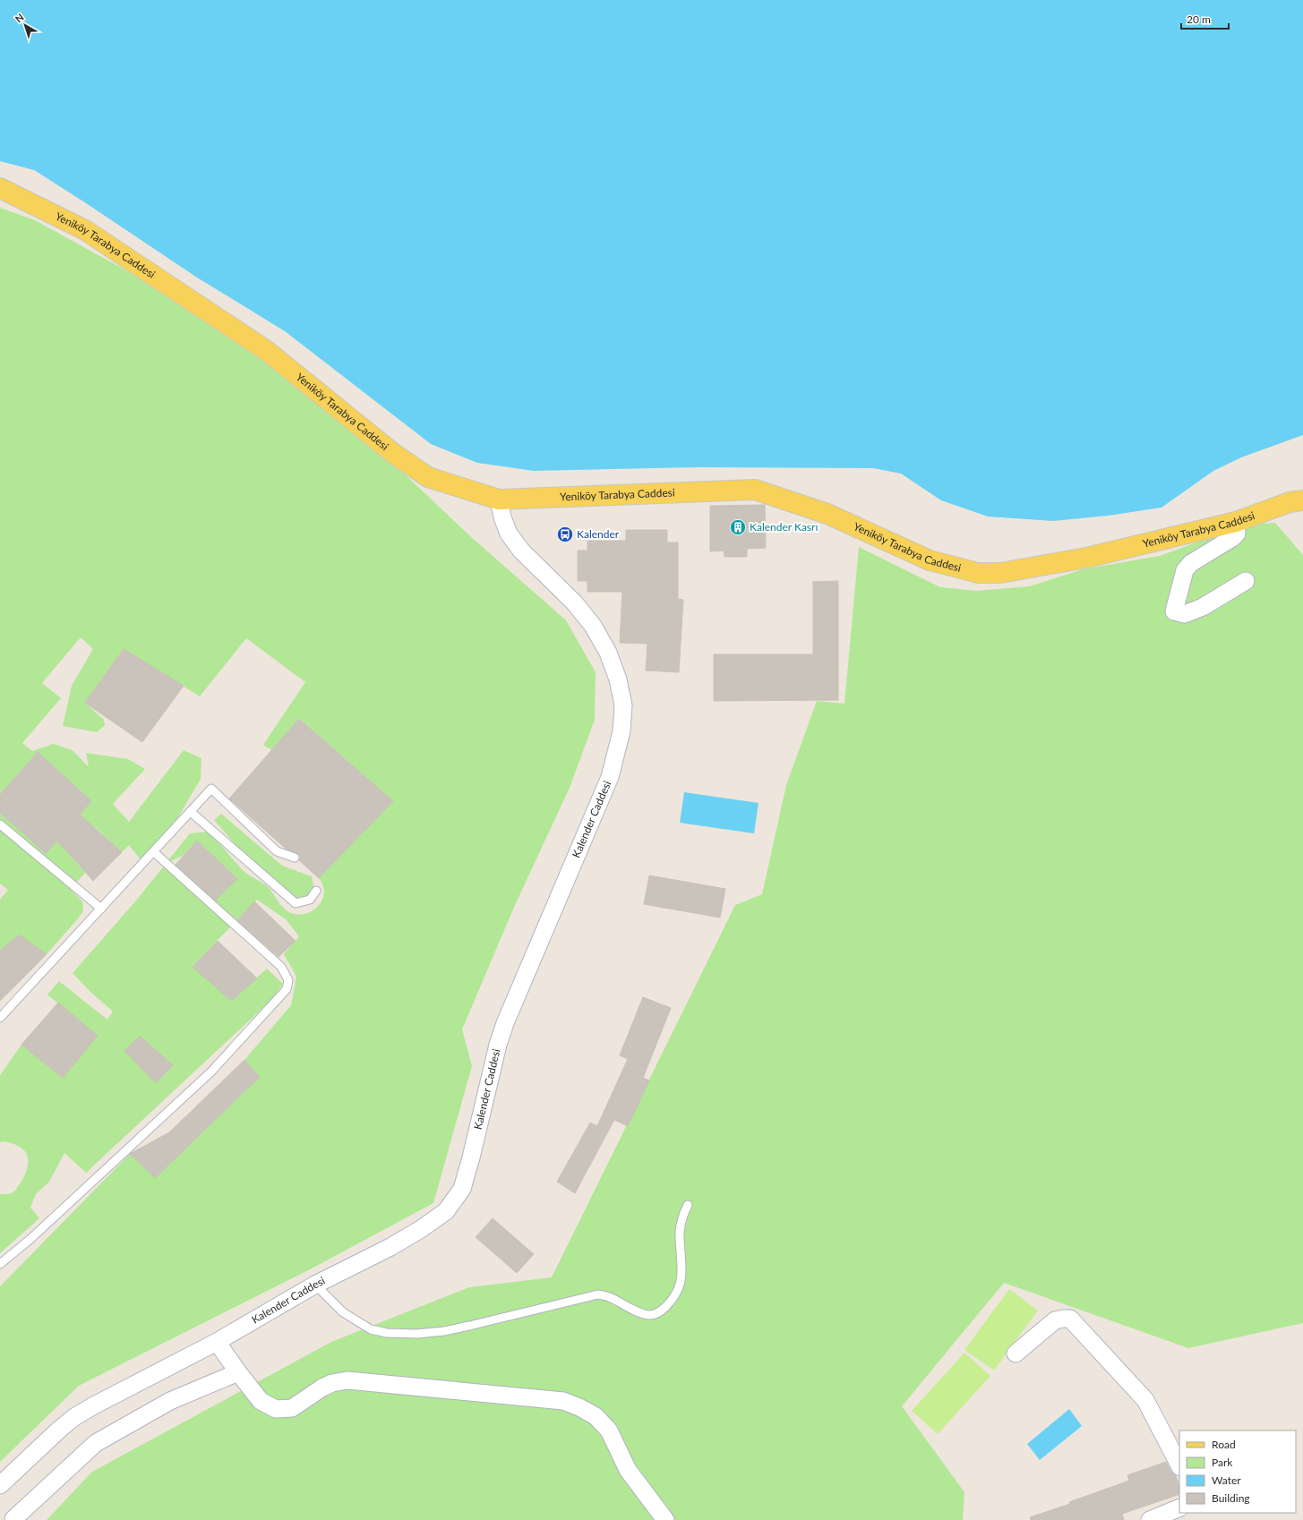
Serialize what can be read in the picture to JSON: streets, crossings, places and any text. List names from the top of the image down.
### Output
{
  "streets": {
    "main road": ["Yeniköy Tarabya Caddesi"],
    "street": ["Kalender Caddesi"]
  },
  "crossings": [
    ["Yeniköy Tarabya Caddesi", "Kalender Caddesi"]
  ],
  "places": {
    "building": ["Kalender Kasrı"],
    "bus stop": ["Kalender"]
  },
  "legend": [
    "Road",
    "Park",
    "Water",
    "Building"
  ],
  "scale_bar": "20 m",
  "north": "top left"
}
